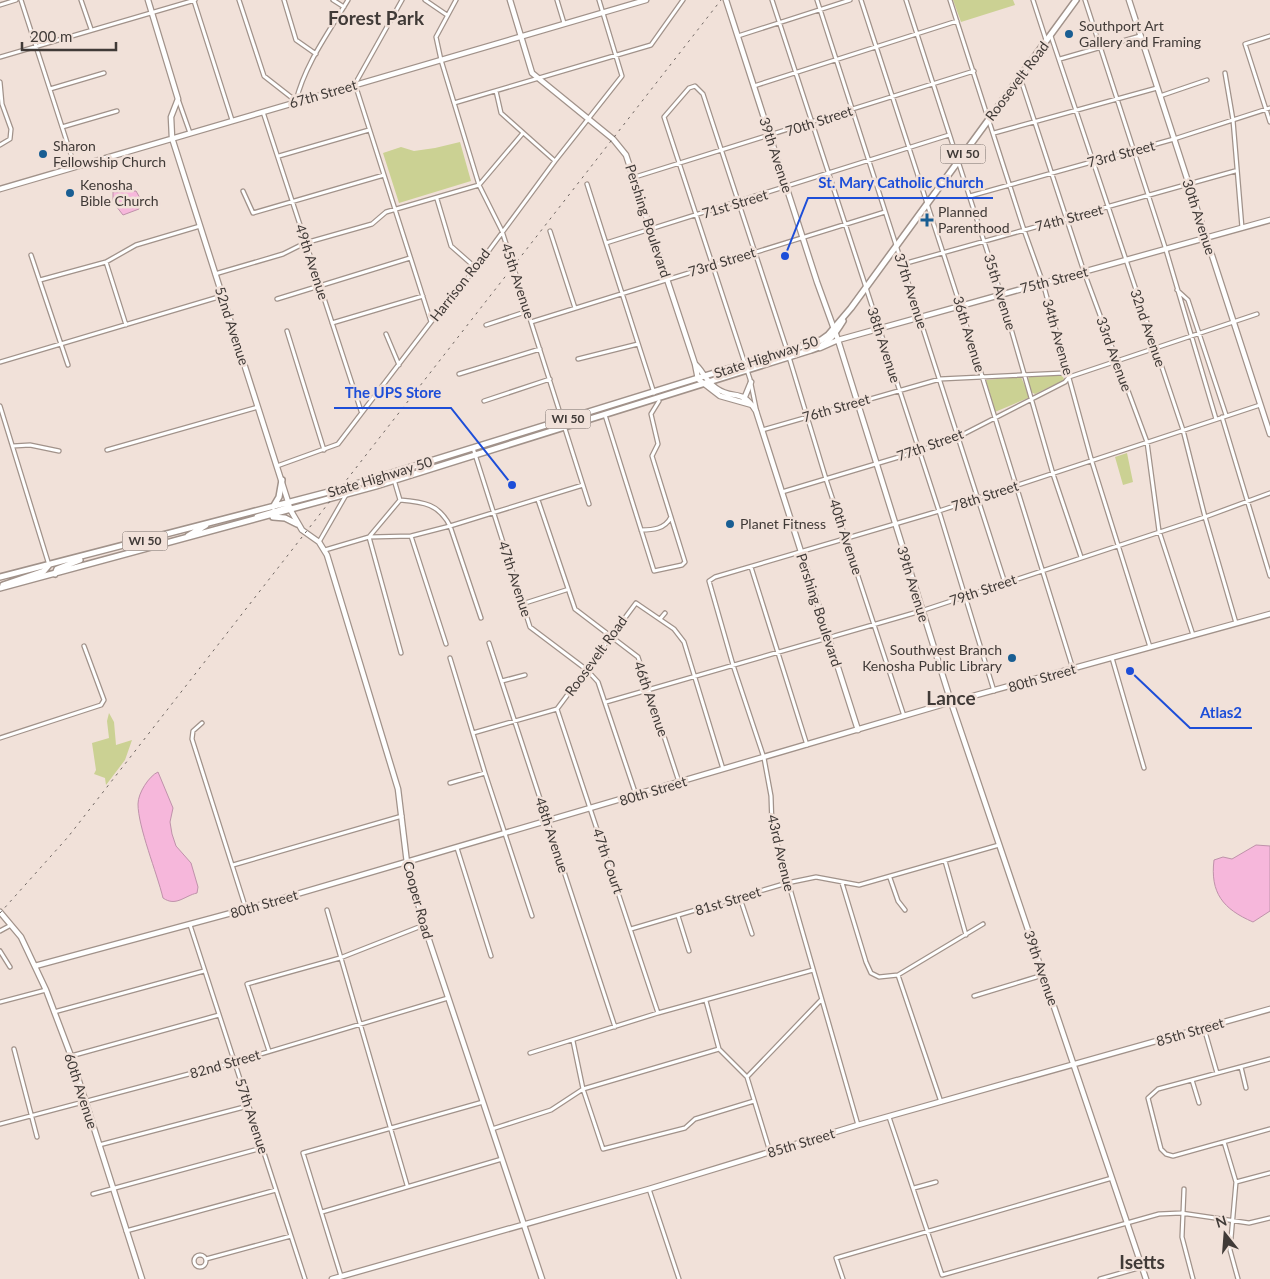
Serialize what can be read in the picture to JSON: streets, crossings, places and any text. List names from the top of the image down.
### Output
{
  "streets": {
    "main road": ["Roosevelt Road", "WI 50", "State Highway 50"],
    "street": [
      "67th Street",
      "70th Street",
      "73rd Street",
      "39th Avenue",
      "71st Street",
      "30th Avenue",
      "74th Street",
      "Pershing Boulevard",
      "49th Avenue",
      "75th Street",
      "45th Avenue",
      "Harrison Road",
      "37th Avenue",
      "35th Avenue",
      "52nd Avenue",
      "32nd Avenue",
      "36th Avenue",
      "34th Avenue",
      "38th Avenue",
      "33rd Avenue",
      "76th Street",
      "77th Street",
      "78th Street",
      "40th Avenue",
      "47th Avenue",
      "79th Street",
      "80th Street",
      "46th Avenue",
      "48th Avenue",
      "43rd Avenue",
      "47th Court",
      "Cooper Road",
      "81st Street",
      "85th Street",
      "82nd Street",
      "60th Avenue",
      "57th Avenue"
    ]
  },
  "crossings": [
    ["Roosevelt Road", "37th Avenue"],
    ["Roosevelt Road", "35th Avenue"],
    ["Roosevelt Road", "32nd Avenue"],
    ["Roosevelt Road", "36th Avenue"],
    ["Roosevelt Road", "34th Avenue"],
    ["Roosevelt Road", "38th Avenue"],
    ["Roosevelt Road", "33rd Avenue"],
    ["Roosevelt Road", "State Highway 50"],
    ["Roosevelt Road", "47th Avenue"],
    ["Roosevelt Road", "46th Avenue"],
    ["Roosevelt Road", "47th Court"],
    ["67th Street", "Pershing Boulevard"],
    ["67th Street", "49th Avenue"],
    ["67th Street", "45th Avenue"],
    ["67th Street", "52nd Avenue"],
    ["70th Street", "39th Avenue"],
    ["70th Street", "Pershing Boulevard"],
    ["70th Street", "37th Avenue"],
    ["70th Street", "35th Avenue"],
    ["70th Street", "36th Avenue"],
    ["70th Street", "34th Avenue"],
    ["70th Street", "38th Avenue"],
    ["73rd Street", "39th Avenue"],
    ["73rd Street", "30th Avenue"],
    ["73rd Street", "Pershing Boulevard"],
    ["73rd Street", "45th Avenue"],
    ["73rd Street", "37th Avenue"],
    ["73rd Street", "35th Avenue"],
    ["73rd Street", "32nd Avenue"],
    ["73rd Street", "34th Avenue"],
    ["73rd Street", "38th Avenue"],
    ["73rd Street", "33rd Avenue"],
    ["39th Avenue", "71st Street"],
    ["39th Avenue", "75th Street"],
    ["39th Avenue", "State Highway 50"],
    ["39th Avenue", "76th Street"],
    ["39th Avenue", "77th Street"],
    ["39th Avenue", "78th Street"],
    ["39th Avenue", "79th Street"],
    ["39th Avenue", "80th Street"],
    ["39th Avenue", "81st Street"],
    ["39th Avenue", "85th Street"],
    ["71st Street", "Pershing Boulevard"],
    ["71st Street", "37th Avenue"],
    ["71st Street", "35th Avenue"],
    ["71st Street", "36th Avenue"],
    ["71st Street", "38th Avenue"],
    ["30th Avenue", "74th Street"],
    ["30th Avenue", "75th Street"],
    ["30th Avenue", "76th Street"],
    ["30th Avenue", "78th Street"],
    ["74th Street", "37th Avenue"],
    ["74th Street", "35th Avenue"],
    ["74th Street", "32nd Avenue"],
    ["74th Street", "36th Avenue"],
    ["74th Street", "34th Avenue"],
    ["74th Street", "33rd Avenue"],
    ["Pershing Boulevard", "Harrison Road"],
    ["Pershing Boulevard", "State Highway 50"],
    ["Pershing Boulevard", "76th Street"],
    ["Pershing Boulevard", "77th Street"],
    ["Pershing Boulevard", "78th Street"],
    ["Pershing Boulevard", "79th Street"],
    ["Pershing Boulevard", "80th Street"],
    ["49th Avenue", "Harrison Road"],
    ["75th Street", "37th Avenue"],
    ["75th Street", "35th Avenue"],
    ["75th Street", "32nd Avenue"],
    ["75th Street", "36th Avenue"],
    ["75th Street", "34th Avenue"],
    ["75th Street", "38th Avenue"],
    ["75th Street", "33rd Avenue"],
    ["75th Street", "State Highway 50"],
    ["45th Avenue", "Harrison Road"],
    ["45th Avenue", "State Highway 50"],
    ["Harrison Road", "52nd Avenue"],
    ["37th Avenue", "76th Street"],
    ["37th Avenue", "77th Street"],
    ["37th Avenue", "78th Street"],
    ["37th Avenue", "79th Street"],
    ["35th Avenue", "76th Street"],
    ["35th Avenue", "77th Street"],
    ["35th Avenue", "78th Street"],
    ["35th Avenue", "79th Street"],
    ["52nd Avenue", "State Highway 50"],
    ["52nd Avenue", "Cooper Road"],
    ["32nd Avenue", "76th Street"],
    ["32nd Avenue", "78th Street"],
    ["32nd Avenue", "79th Street"],
    ["32nd Avenue", "80th Street"],
    ["36th Avenue", "76th Street"],
    ["36th Avenue", "77th Street"],
    ["36th Avenue", "78th Street"],
    ["36th Avenue", "79th Street"],
    ["36th Avenue", "80th Street"],
    ["34th Avenue", "76th Street"],
    ["34th Avenue", "77th Street"],
    ["34th Avenue", "78th Street"],
    ["34th Avenue", "79th Street"],
    ["34th Avenue", "80th Street"],
    ["38th Avenue", "76th Street"],
    ["38th Avenue", "77th Street"],
    ["38th Avenue", "78th Street"],
    ["38th Avenue", "79th Street"],
    ["38th Avenue", "80th Street"],
    ["33rd Avenue", "76th Street"],
    ["33rd Avenue", "78th Street"],
    ["33rd Avenue", "79th Street"],
    ["33rd Avenue", "80th Street"],
    ["State Highway 50", "40th Avenue"],
    ["State Highway 50", "47th Avenue"],
    ["76th Street", "77th Street"],
    ["76th Street", "40th Avenue"],
    ["77th Street", "40th Avenue"],
    ["78th Street", "40th Avenue"],
    ["78th Street", "43rd Avenue"],
    ["40th Avenue", "79th Street"],
    ["40th Avenue", "80th Street"],
    ["47th Avenue", "79th Street"],
    ["47th Avenue", "80th Street"],
    ["79th Street", "46th Avenue"],
    ["79th Street", "43rd Avenue"],
    ["80th Street", "46th Avenue"],
    ["80th Street", "48th Avenue"],
    ["80th Street", "43rd Avenue"],
    ["80th Street", "47th Court"],
    ["80th Street", "Cooper Road"],
    ["80th Street", "60th Avenue"],
    ["80th Street", "57th Avenue"],
    ["43rd Avenue", "81st Street"],
    ["43rd Avenue", "85th Street"],
    ["47th Court", "81st Street"],
    ["Cooper Road", "85th Street"],
    ["Cooper Road", "82nd Street"],
    ["82nd Street", "60th Avenue"],
    ["82nd Street", "57th Avenue"]
  ],
  "districts": ["Forest Park", "Lance", "Isetts"],
  "places": {
    "other": [
      "Southport Art Gallery and Framing",
      "Sharon Fellowship Church",
      "Kenosha Bible Church",
      "St. Mary Catholic Church",
      "The UPS Store",
      "Planet Fitness",
      "Southwest Branch Kenosha Public Library",
      "Atlas2"
    ],
    "health": ["Planned Parenthood"]
  },
  "scale_bar": "200 m",
  "north": "top"
}
